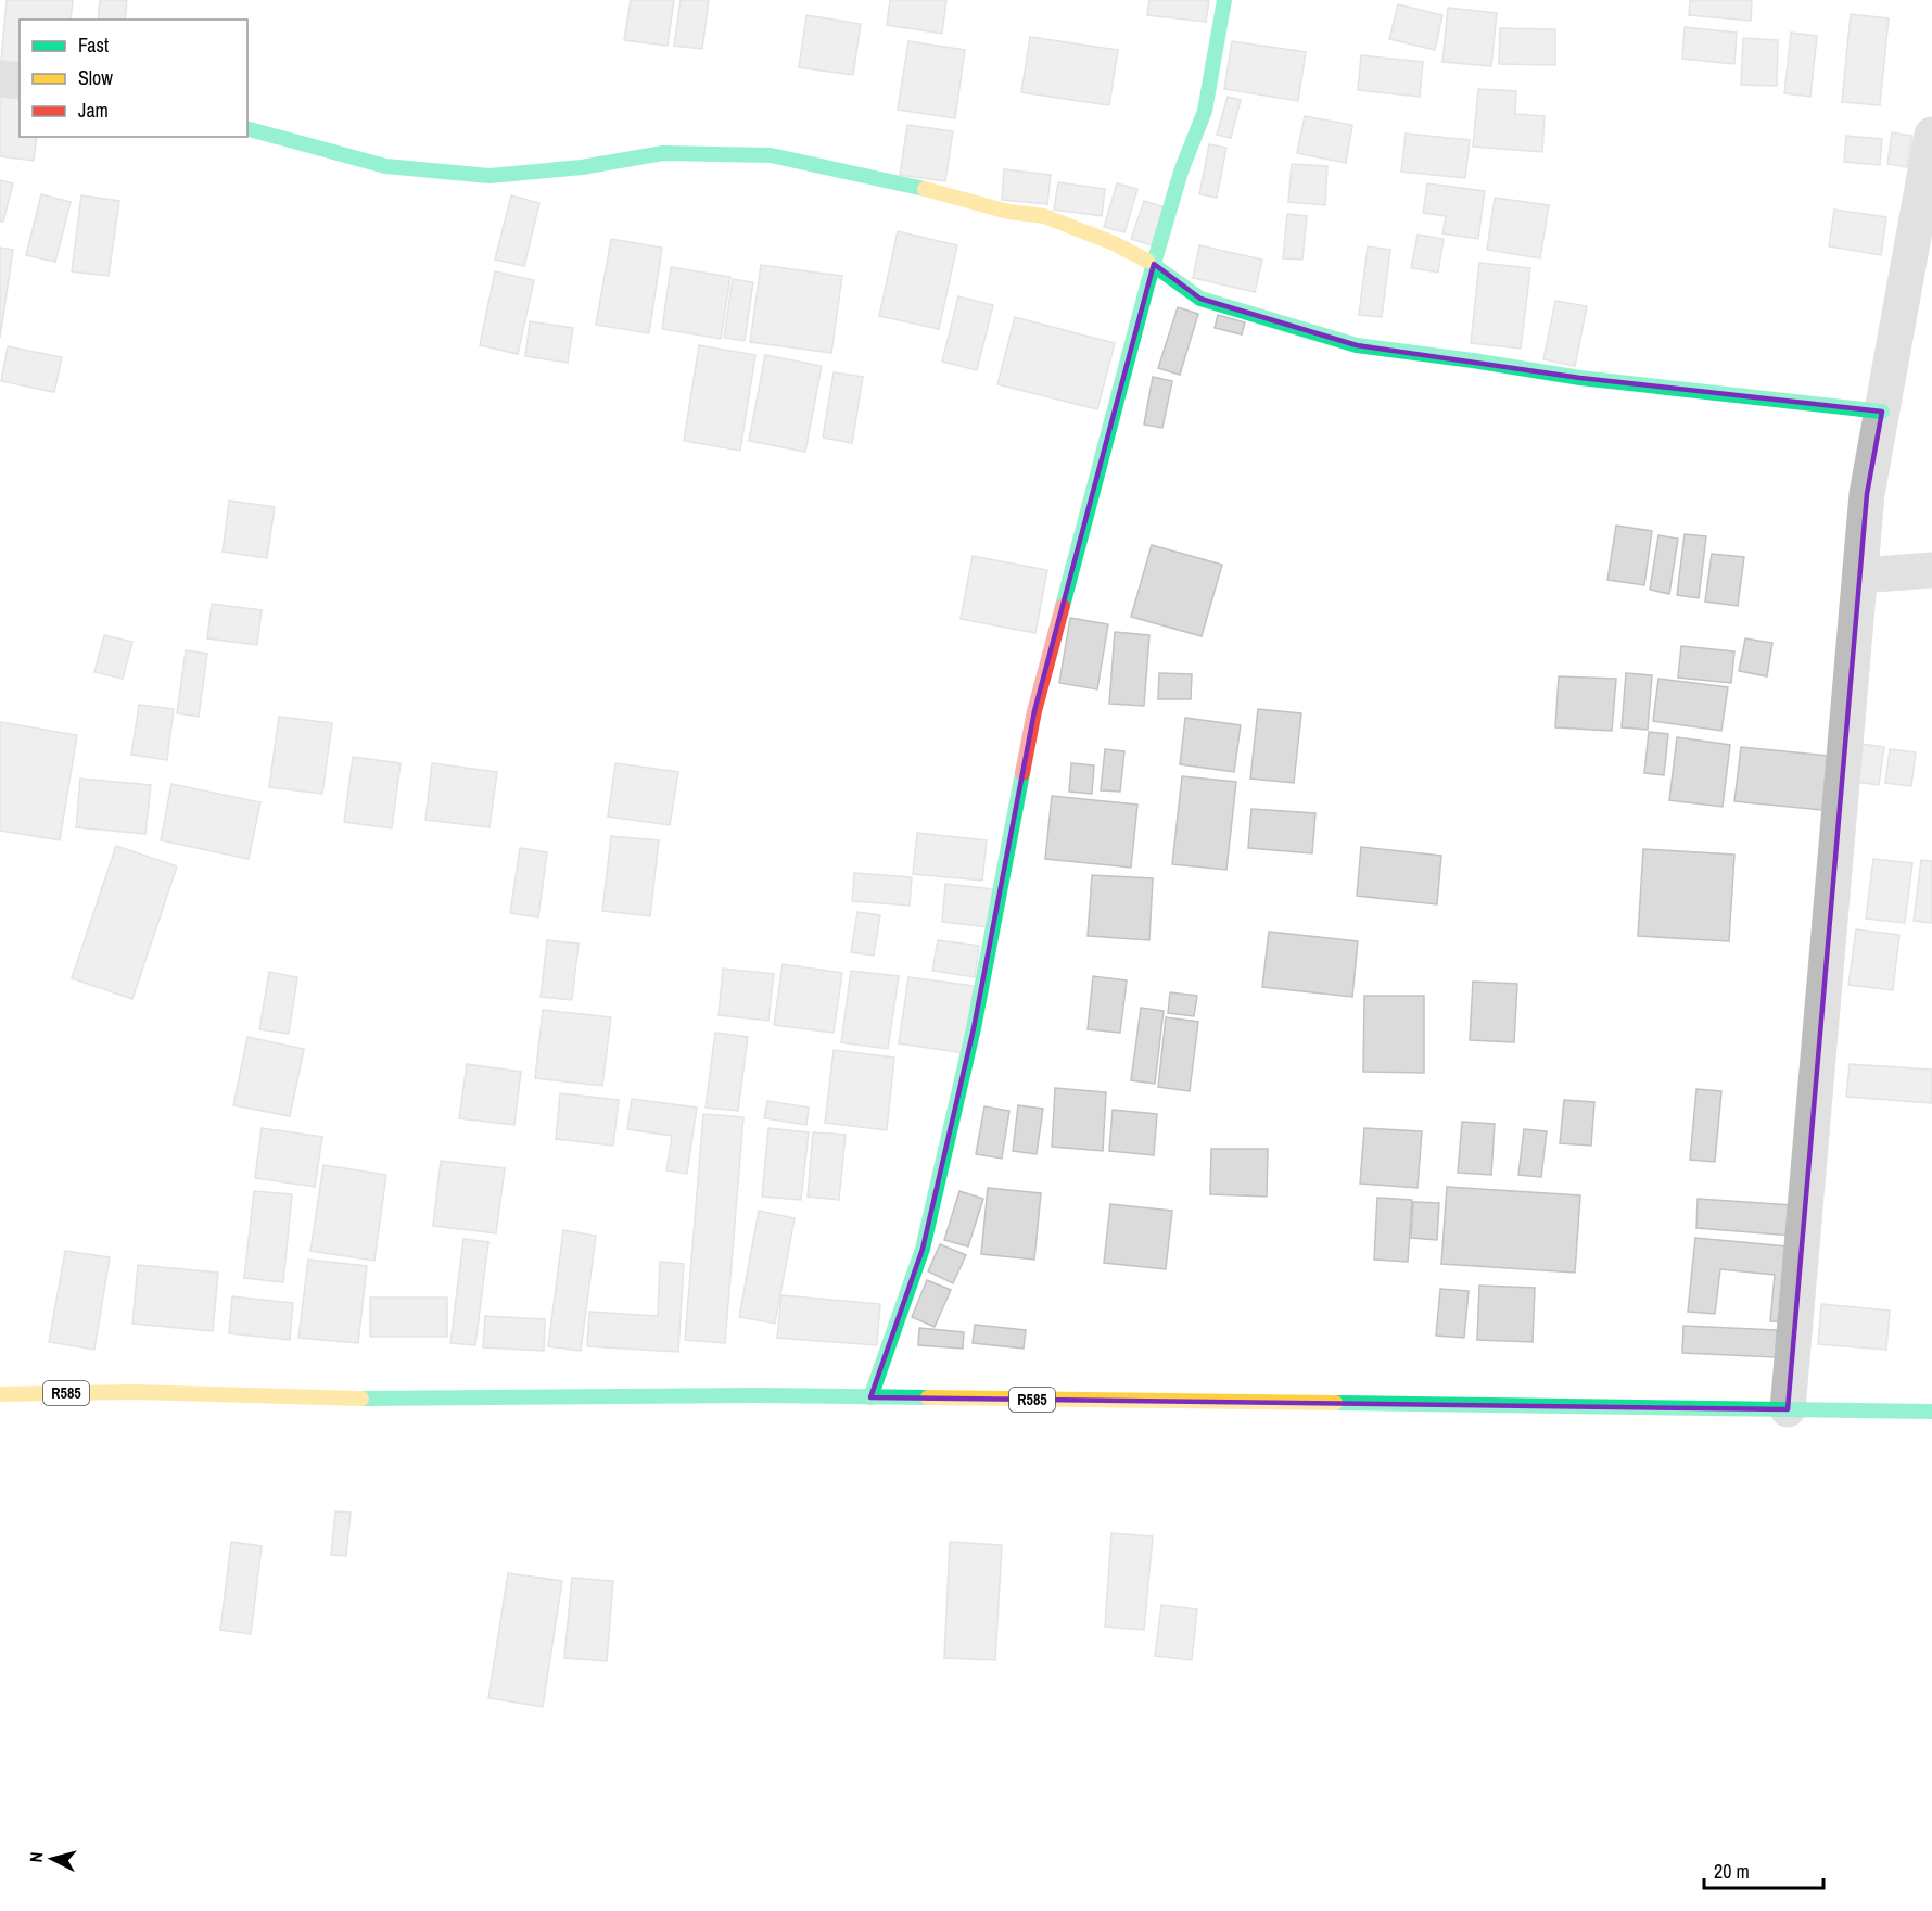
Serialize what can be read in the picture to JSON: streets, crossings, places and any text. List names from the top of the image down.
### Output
{
  "streets": {
    "street": ["R585"]
  },
  "legend": ["Fast", "Slow", "Jam"],
  "scale_bar": "20 m",
  "north": "left"
}
